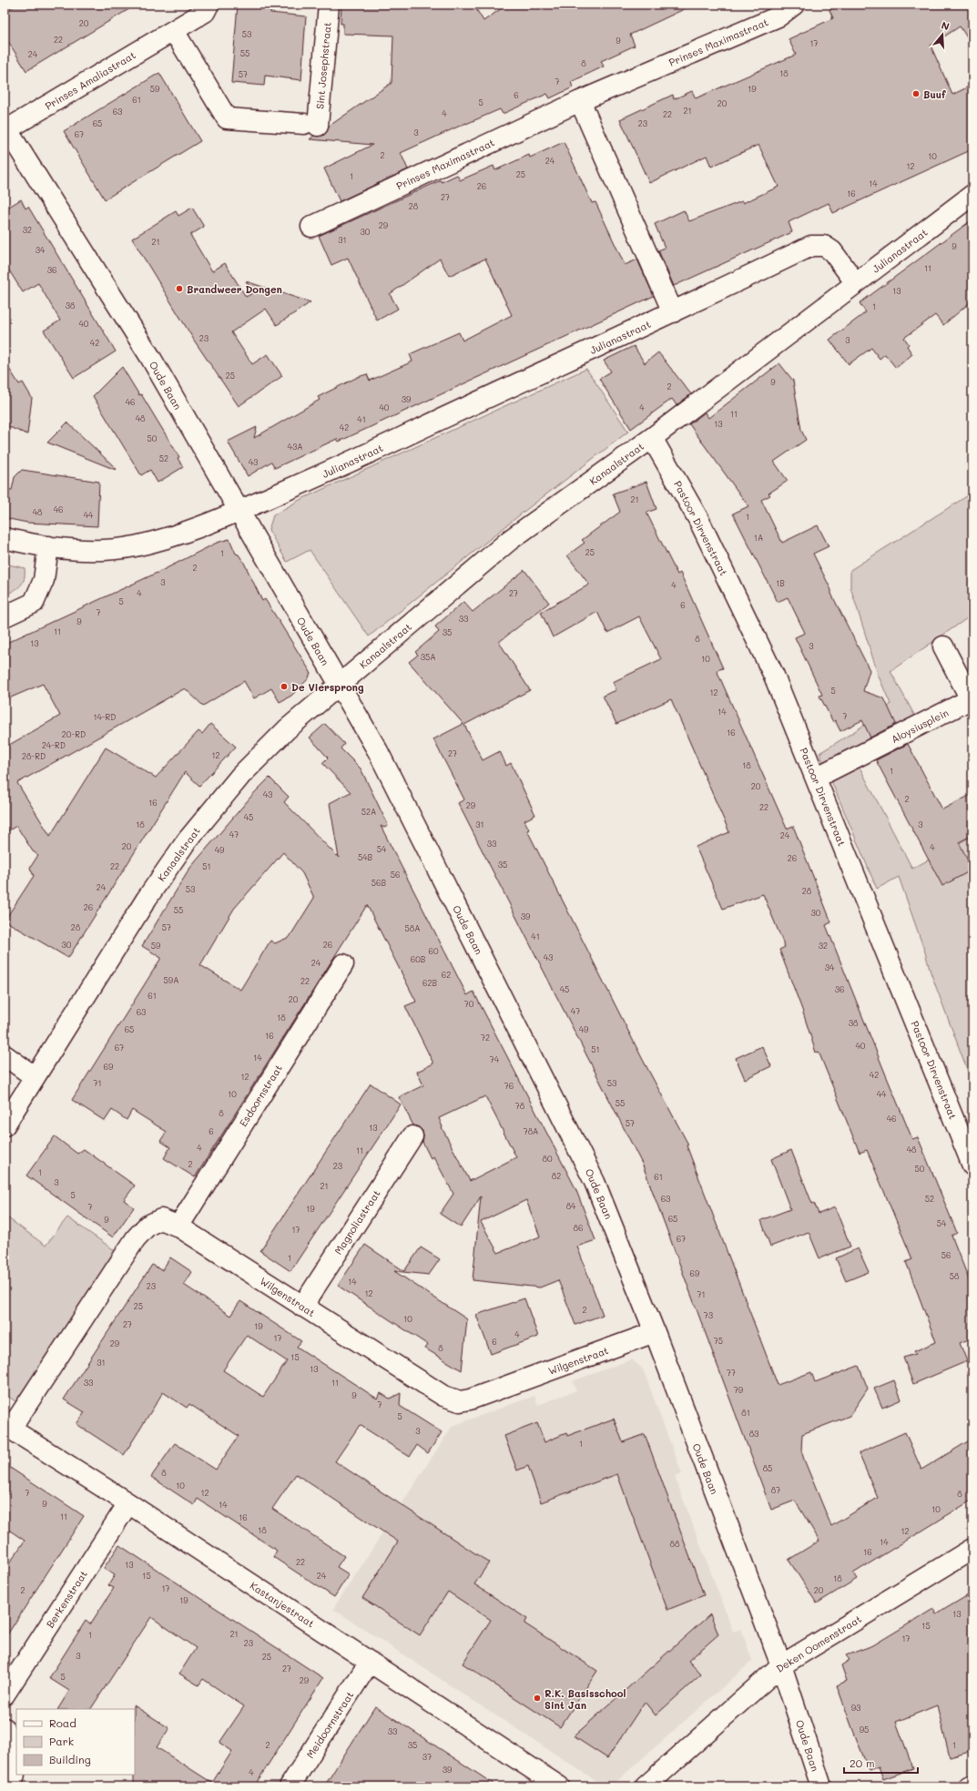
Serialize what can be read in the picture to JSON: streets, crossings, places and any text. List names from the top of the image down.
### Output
{
  "streets": {
    "street": [
      "Prinses Maximastraat",
      "Sint Josephstraat",
      "Prinses Amaliastraat",
      "Julianastraat",
      "Oude Baan",
      "Kanaalstraat",
      "Pastoor Dirvenstraat",
      "Aloysiusplein",
      "Esdoornstraat",
      "Magnoliastraat",
      "Wilgenstraat",
      "Berkenstraat",
      "Kastanjestraat",
      "Deken Oomenstraat",
      "Meidoornstraat"
    ]
  },
  "crossings": [
    ["Sint Josephstraat", "Prinses Amaliastraat"],
    ["Prinses Amaliastraat", "Oude Baan"],
    ["Julianastraat", "Oude Baan"],
    ["Julianastraat", "Kanaalstraat"],
    ["Oude Baan", "Kanaalstraat"],
    ["Oude Baan", "Wilgenstraat"],
    ["Oude Baan", "Deken Oomenstraat"],
    ["Kanaalstraat", "Pastoor Dirvenstraat"],
    ["Pastoor Dirvenstraat", "Aloysiusplein"],
    ["Esdoornstraat", "Wilgenstraat"],
    ["Magnoliastraat", "Wilgenstraat"],
    ["Wilgenstraat", "Kastanjestraat"],
    ["Berkenstraat", "Kastanjestraat"],
    ["Kastanjestraat", "Meidoornstraat"]
  ],
  "places": [
    "Buuf",
    "Brandweer Dongen",
    "De Viersprong",
    "R.K. Basisschool Sint Jan"
  ],
  "house_numbers": [
    "20",
    "53",
    "22",
    "9",
    "17",
    "55",
    "24",
    "8",
    "18",
    "57",
    "7",
    "59",
    "19",
    "6",
    "61",
    "5",
    "20",
    "21",
    "63",
    "4",
    "22",
    "65",
    "23",
    "3",
    "67",
    "2",
    "10",
    "24",
    "12",
    "25",
    "1",
    "14",
    "26",
    "16",
    "27",
    "28",
    "29",
    "32",
    "30",
    "31",
    "21",
    "9",
    "34",
    "11",
    "36",
    "13",
    "38",
    "1",
    "40",
    "23",
    "3",
    "42",
    "25",
    "9",
    "2",
    "39",
    "46",
    "40",
    "4",
    "11",
    "48",
    "41",
    "13",
    "42",
    "50",
    "43A",
    "52",
    "43",
    "21",
    "46",
    "48",
    "44",
    "1",
    "1A",
    "25",
    "1",
    "2",
    "3",
    "1B",
    "4",
    "4",
    "27",
    "5",
    "6",
    "7",
    "33",
    "9",
    "11",
    "35",
    "8",
    "13",
    "3",
    "35A",
    "10",
    "5",
    "12",
    "14",
    "7",
    "14-RD",
    "16",
    "20-RD",
    "24-RD",
    "27",
    "12",
    "28-RD",
    "18",
    "1",
    "20",
    "43",
    "2",
    "16",
    "29",
    "22",
    "52A",
    "45",
    "18",
    "31",
    "3",
    "47",
    "24",
    "33",
    "20",
    "4",
    "54",
    "49",
    "54B",
    "26",
    "35",
    "22",
    "51",
    "56",
    "56B",
    "24",
    "53",
    "28",
    "26",
    "55",
    "30",
    "39",
    "28",
    "57",
    "58A",
    "41",
    "30",
    "26",
    "59",
    "32",
    "60",
    "43",
    "60B",
    "24",
    "34",
    "62",
    "59A",
    "22",
    "62B",
    "45",
    "36",
    "61",
    "20",
    "70",
    "47",
    "63",
    "18",
    "38",
    "65",
    "49",
    "16",
    "72",
    "40",
    "67",
    "51",
    "14",
    "74",
    "69",
    "42",
    "12",
    "71",
    "53",
    "76",
    "10",
    "44",
    "55",
    "78",
    "8",
    "46",
    "57",
    "13",
    "6",
    "78A",
    "4",
    "48",
    "11",
    "80",
    "2",
    "23",
    "50",
    "1",
    "82",
    "61",
    "3",
    "21",
    "5",
    "63",
    "52",
    "84",
    "7",
    "19",
    "65",
    "9",
    "54",
    "86",
    "17",
    "67",
    "56",
    "1",
    "69",
    "58",
    "14",
    "23",
    "12",
    "71",
    "25",
    "2",
    "73",
    "10",
    "27",
    "19",
    "4",
    "17",
    "75",
    "6",
    "29",
    "8",
    "15",
    "31",
    "13",
    "77",
    "33",
    "11",
    "79",
    "9",
    "7",
    "81",
    "5",
    "3",
    "83",
    "1",
    "85",
    "8",
    "10",
    "87",
    "7",
    "12",
    "8",
    "9",
    "14",
    "10",
    "11",
    "16",
    "18",
    "12",
    "14",
    "88",
    "16",
    "22",
    "13",
    "15",
    "24",
    "18",
    "17",
    "2",
    "20",
    "19",
    "13",
    "15",
    "21",
    "1",
    "17",
    "23",
    "3",
    "25",
    "27",
    "5",
    "29",
    "93",
    "95",
    "33",
    "2",
    "35",
    "1",
    "37",
    "39",
    "4"
  ],
  "legend": ["Road", "Park", "Building"],
  "scale_bar": "20 m",
  "north": "top"
}
